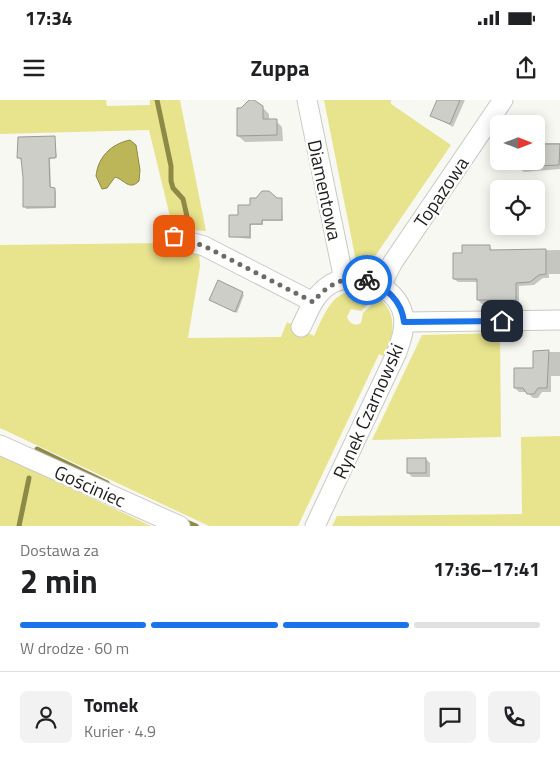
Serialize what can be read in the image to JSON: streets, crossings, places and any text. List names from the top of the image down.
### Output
{
  "streets": {
    "street": [
      "Diamentowa",
      "Topazowa",
      "Rynek Czarnowski",
      "Gościniec"
    ]
  },
  "crossings": [
    ["Topazowa", "Rynek Czarnowski"]
  ],
  "north": "right",
  "page": {
    "status": "17:34",
    "header": "Zuppa",
    "heading": ["2 min", "Dostawa za", "17:36–17:41"],
    "panel": ["Tomek", "Kurier · 4.9"],
    "bar": "W drodze · 60 m"
  }
}
